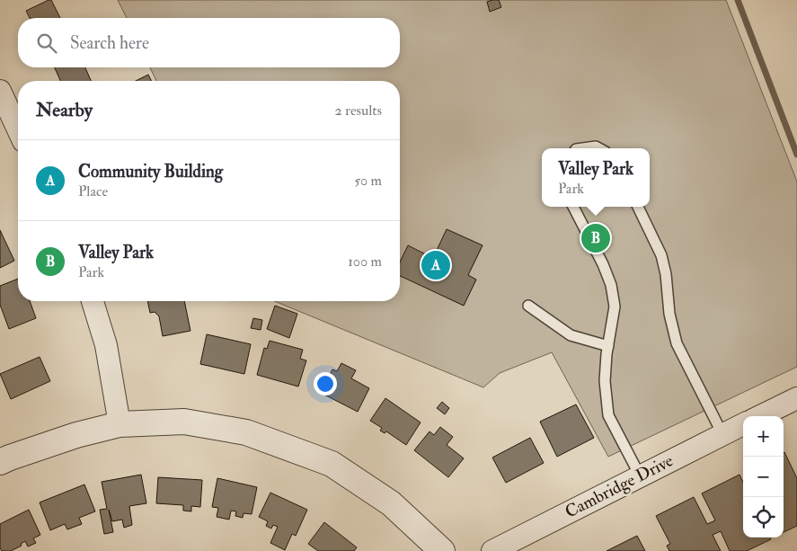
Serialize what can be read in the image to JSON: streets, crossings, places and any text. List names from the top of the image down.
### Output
{
  "streets": {
    "street": ["Cambridge Drive"]
  },
  "page": {
    "search": "Search here",
    "heading": ["Nearby", "2 results"],
    "list": [
      {
        "mark": "A",
        "name": "Community Building",
        "note": "Place",
        "value": "50 m"
      },
      {
        "mark": "B",
        "name": "Valley Park",
        "note": "Park",
        "value": "100 m"
      }
    ],
    "popup": ["Valley Park", "Park"],
    "pins": ["B", "A"],
    "map_buttons": ["+", "−"]
  }
}
